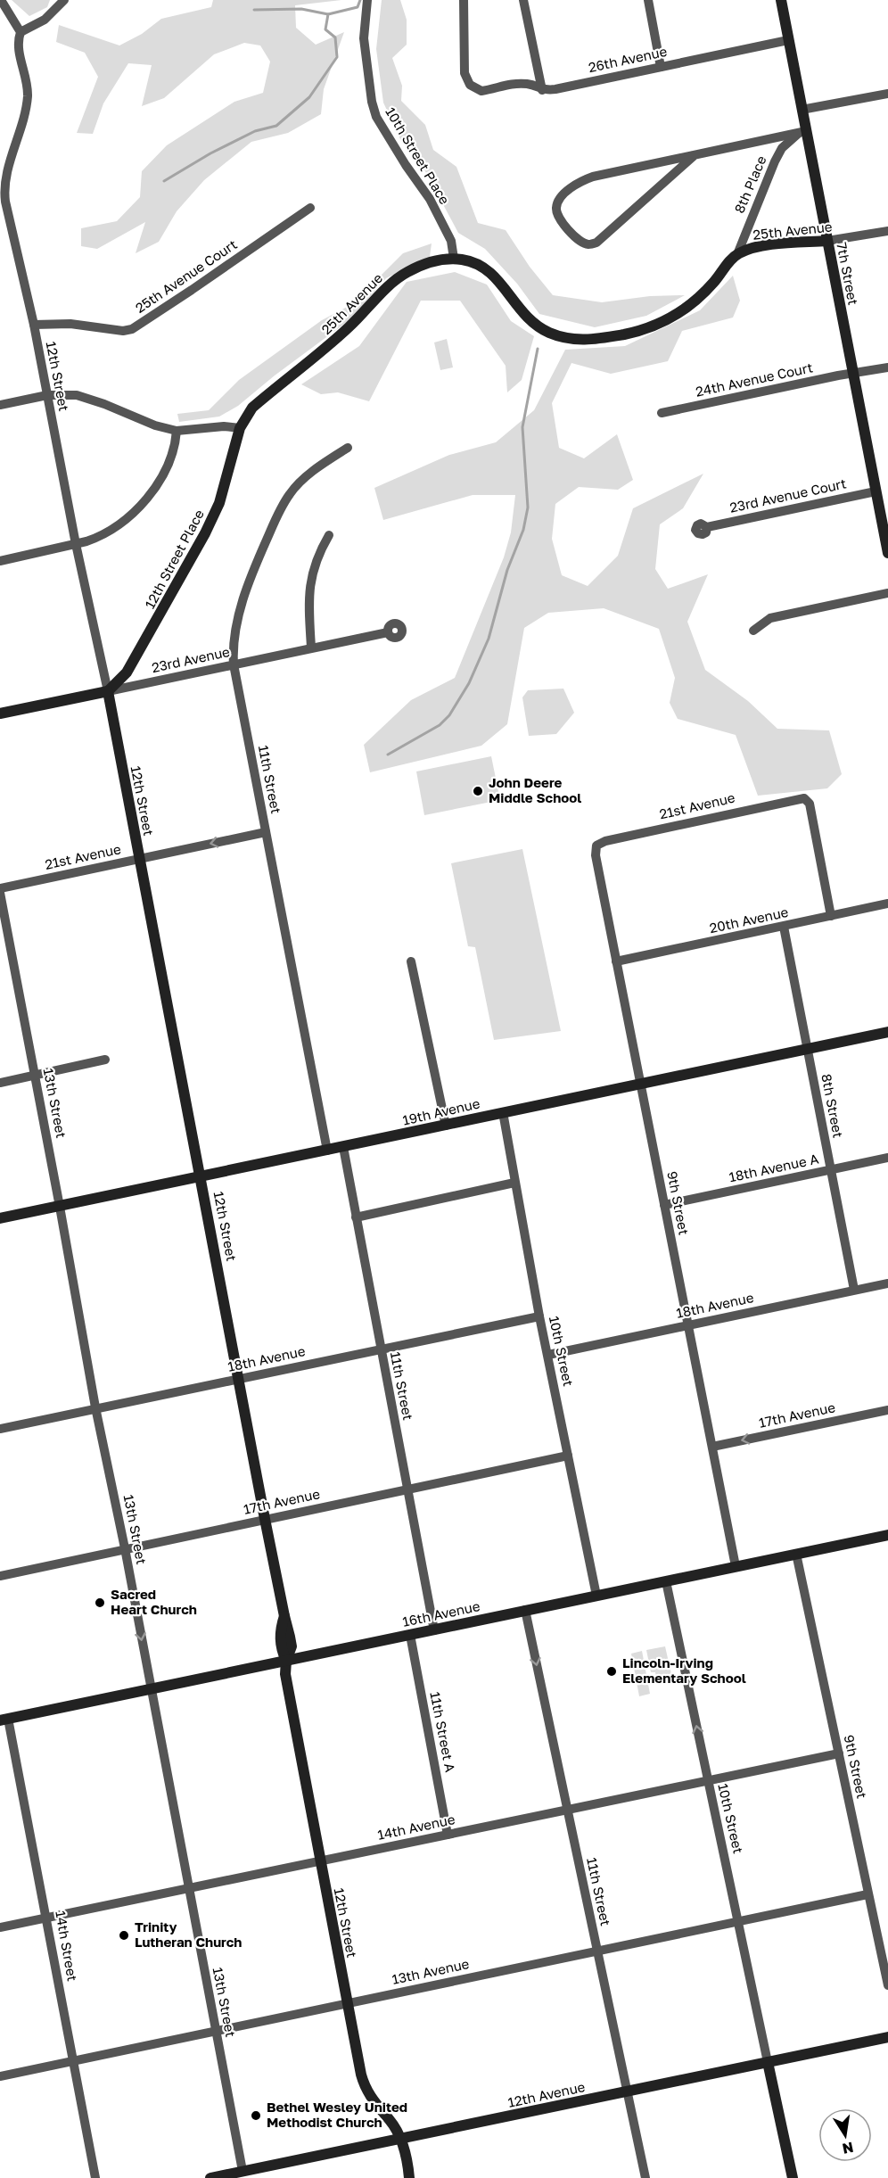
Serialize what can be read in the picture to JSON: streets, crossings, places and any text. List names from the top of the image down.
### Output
{
  "streets": {
    "street": [
      "26th Avenue",
      "10th Street Place",
      "8th Place",
      "25th Avenue",
      "7th Street",
      "25th Avenue Court",
      "12th Street",
      "24th Avenue Court",
      "23rd Avenue Court",
      "12th Street Place",
      "23rd Avenue",
      "11th Street",
      "21st Avenue",
      "20th Avenue",
      "13th Street",
      "8th Street",
      "19th Avenue",
      "18th Avenue A",
      "9th Street",
      "18th Avenue",
      "10th Street",
      "17th Avenue",
      "16th Avenue",
      "11th Street A",
      "14th Avenue",
      "14th Street",
      "13th Avenue",
      "12th Avenue"
    ]
  },
  "crossings": [
    ["26th Avenue", "7th Street"],
    ["10th Street Place", "25th Avenue"],
    ["8th Place", "25th Avenue"],
    ["8th Place", "7th Street"],
    ["25th Avenue", "7th Street"],
    ["25th Avenue", "12th Street Place"],
    ["7th Street", "24th Avenue Court"],
    ["7th Street", "23rd Avenue Court"],
    ["25th Avenue Court", "12th Street"],
    ["12th Street", "12th Street Place"],
    ["12th Street", "23rd Avenue"],
    ["12th Street", "21st Avenue"],
    ["12th Street", "19th Avenue"],
    ["12th Street", "18th Avenue"],
    ["12th Street", "17th Avenue"],
    ["12th Street", "16th Avenue"],
    ["12th Street", "14th Avenue"],
    ["12th Street", "13th Avenue"],
    ["12th Street", "12th Avenue"],
    ["12th Street Place", "23rd Avenue"],
    ["23rd Avenue", "11th Street"],
    ["11th Street", "21st Avenue"],
    ["11th Street", "19th Avenue"],
    ["11th Street", "18th Avenue"],
    ["11th Street", "17th Avenue"],
    ["11th Street", "16th Avenue"],
    ["11th Street", "14th Avenue"],
    ["11th Street", "13th Avenue"],
    ["11th Street", "12th Avenue"],
    ["21st Avenue", "20th Avenue"],
    ["21st Avenue", "9th Street"],
    ["20th Avenue", "8th Street"],
    ["20th Avenue", "9th Street"],
    ["13th Street", "19th Avenue"],
    ["13th Street", "18th Avenue"],
    ["13th Street", "17th Avenue"],
    ["13th Street", "16th Avenue"],
    ["13th Street", "14th Avenue"],
    ["13th Street", "13th Avenue"],
    ["13th Street", "12th Avenue"],
    ["8th Street", "19th Avenue"],
    ["8th Street", "18th Avenue A"],
    ["8th Street", "18th Avenue"],
    ["19th Avenue", "9th Street"],
    ["19th Avenue", "10th Street"],
    ["18th Avenue A", "9th Street"],
    ["9th Street", "18th Avenue"],
    ["9th Street", "17th Avenue"],
    ["9th Street", "16th Avenue"],
    ["9th Street", "14th Avenue"],
    ["9th Street", "13th Avenue"],
    ["18th Avenue", "10th Street"],
    ["10th Street", "17th Avenue"],
    ["10th Street", "16th Avenue"],
    ["10th Street", "14th Avenue"],
    ["10th Street", "13th Avenue"],
    ["10th Street", "12th Avenue"],
    ["16th Avenue", "11th Street A"],
    ["16th Avenue", "14th Street"],
    ["11th Street A", "14th Avenue"],
    ["14th Avenue", "14th Street"],
    ["14th Street", "13th Avenue"]
  ],
  "places": [
    "John Deere Middle School",
    "Sacred Heart Church",
    "Lincoln-Irving Elementary School",
    "Trinity Lutheran Church",
    "Bethel Wesley United Methodist Church"
  ],
  "north": "bottom"
}
